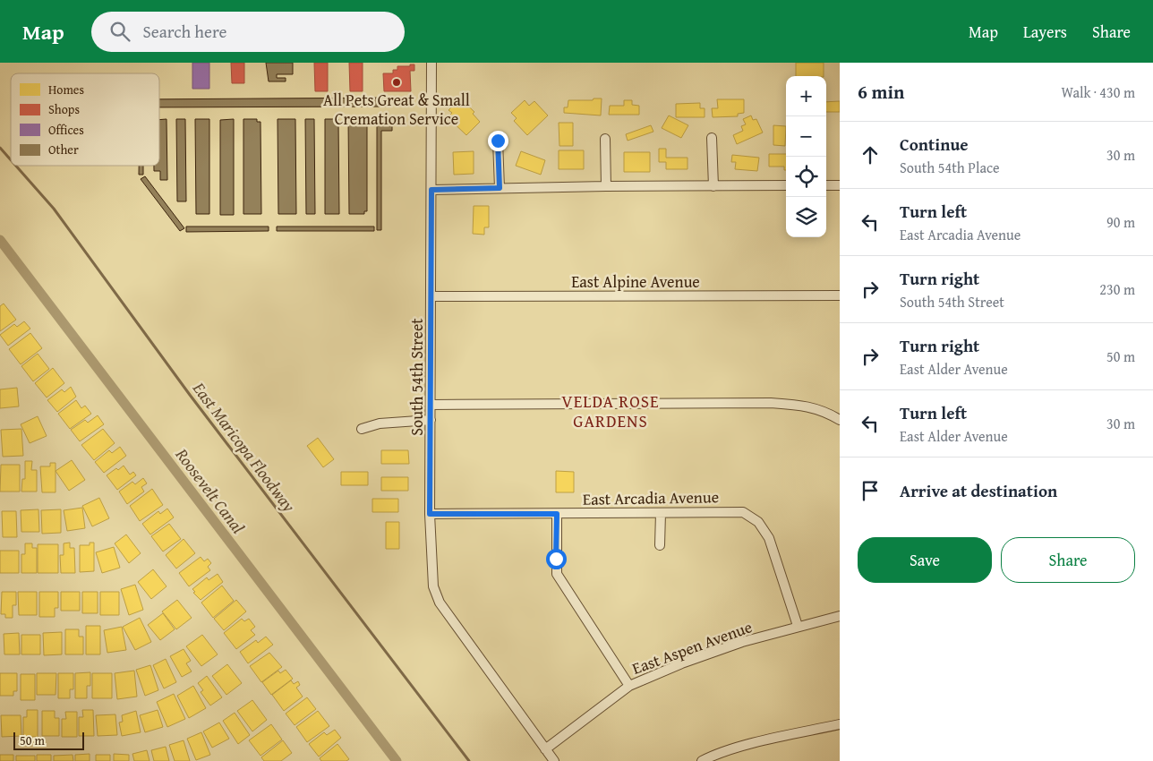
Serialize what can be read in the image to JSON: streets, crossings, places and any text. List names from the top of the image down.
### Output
{
  "streets": {
    "street": [
      "East Alpine Avenue",
      "South 54th Street",
      "East Arcadia Avenue",
      "East Aspen Avenue"
    ]
  },
  "crossings": [
    ["East Alpine Avenue", "South 54th Street"],
    ["South 54th Street", "East Arcadia Avenue"],
    ["South 54th Street", "East Aspen Avenue"],
    ["East Arcadia Avenue", "East Aspen Avenue"]
  ],
  "districts": ["VELDA ROSE GARDENS"],
  "water": ["East Maricopa Floodway", "Roosevelt Canal"],
  "places": ["All Pets Great & Small Cremation Service"],
  "legend": [
    "Homes",
    "Shops",
    "Offices",
    "Other"
  ],
  "scale_bar": "50 m",
  "page": {
    "header": "Map",
    "search": "Search here",
    "nav": ["Map", "Layers", "Share"],
    "heading": ["6 min", "Walk · 430 m"],
    "map_buttons": ["+", "−"],
    "list": [
      ["Continue", "South 54th Place", "30 m"],
      ["Turn left", "East Arcadia Avenue", "90 m"],
      ["Turn right", "South 54th Street", "230 m"],
      ["Turn right", "East Alder Avenue", "50 m"],
      ["Turn left", "East Alder Avenue", "30 m"],
      "Arrive at destination"
    ],
    "buttons": ["Save", "Share"],
    "scale": "50 m"
  }
}
